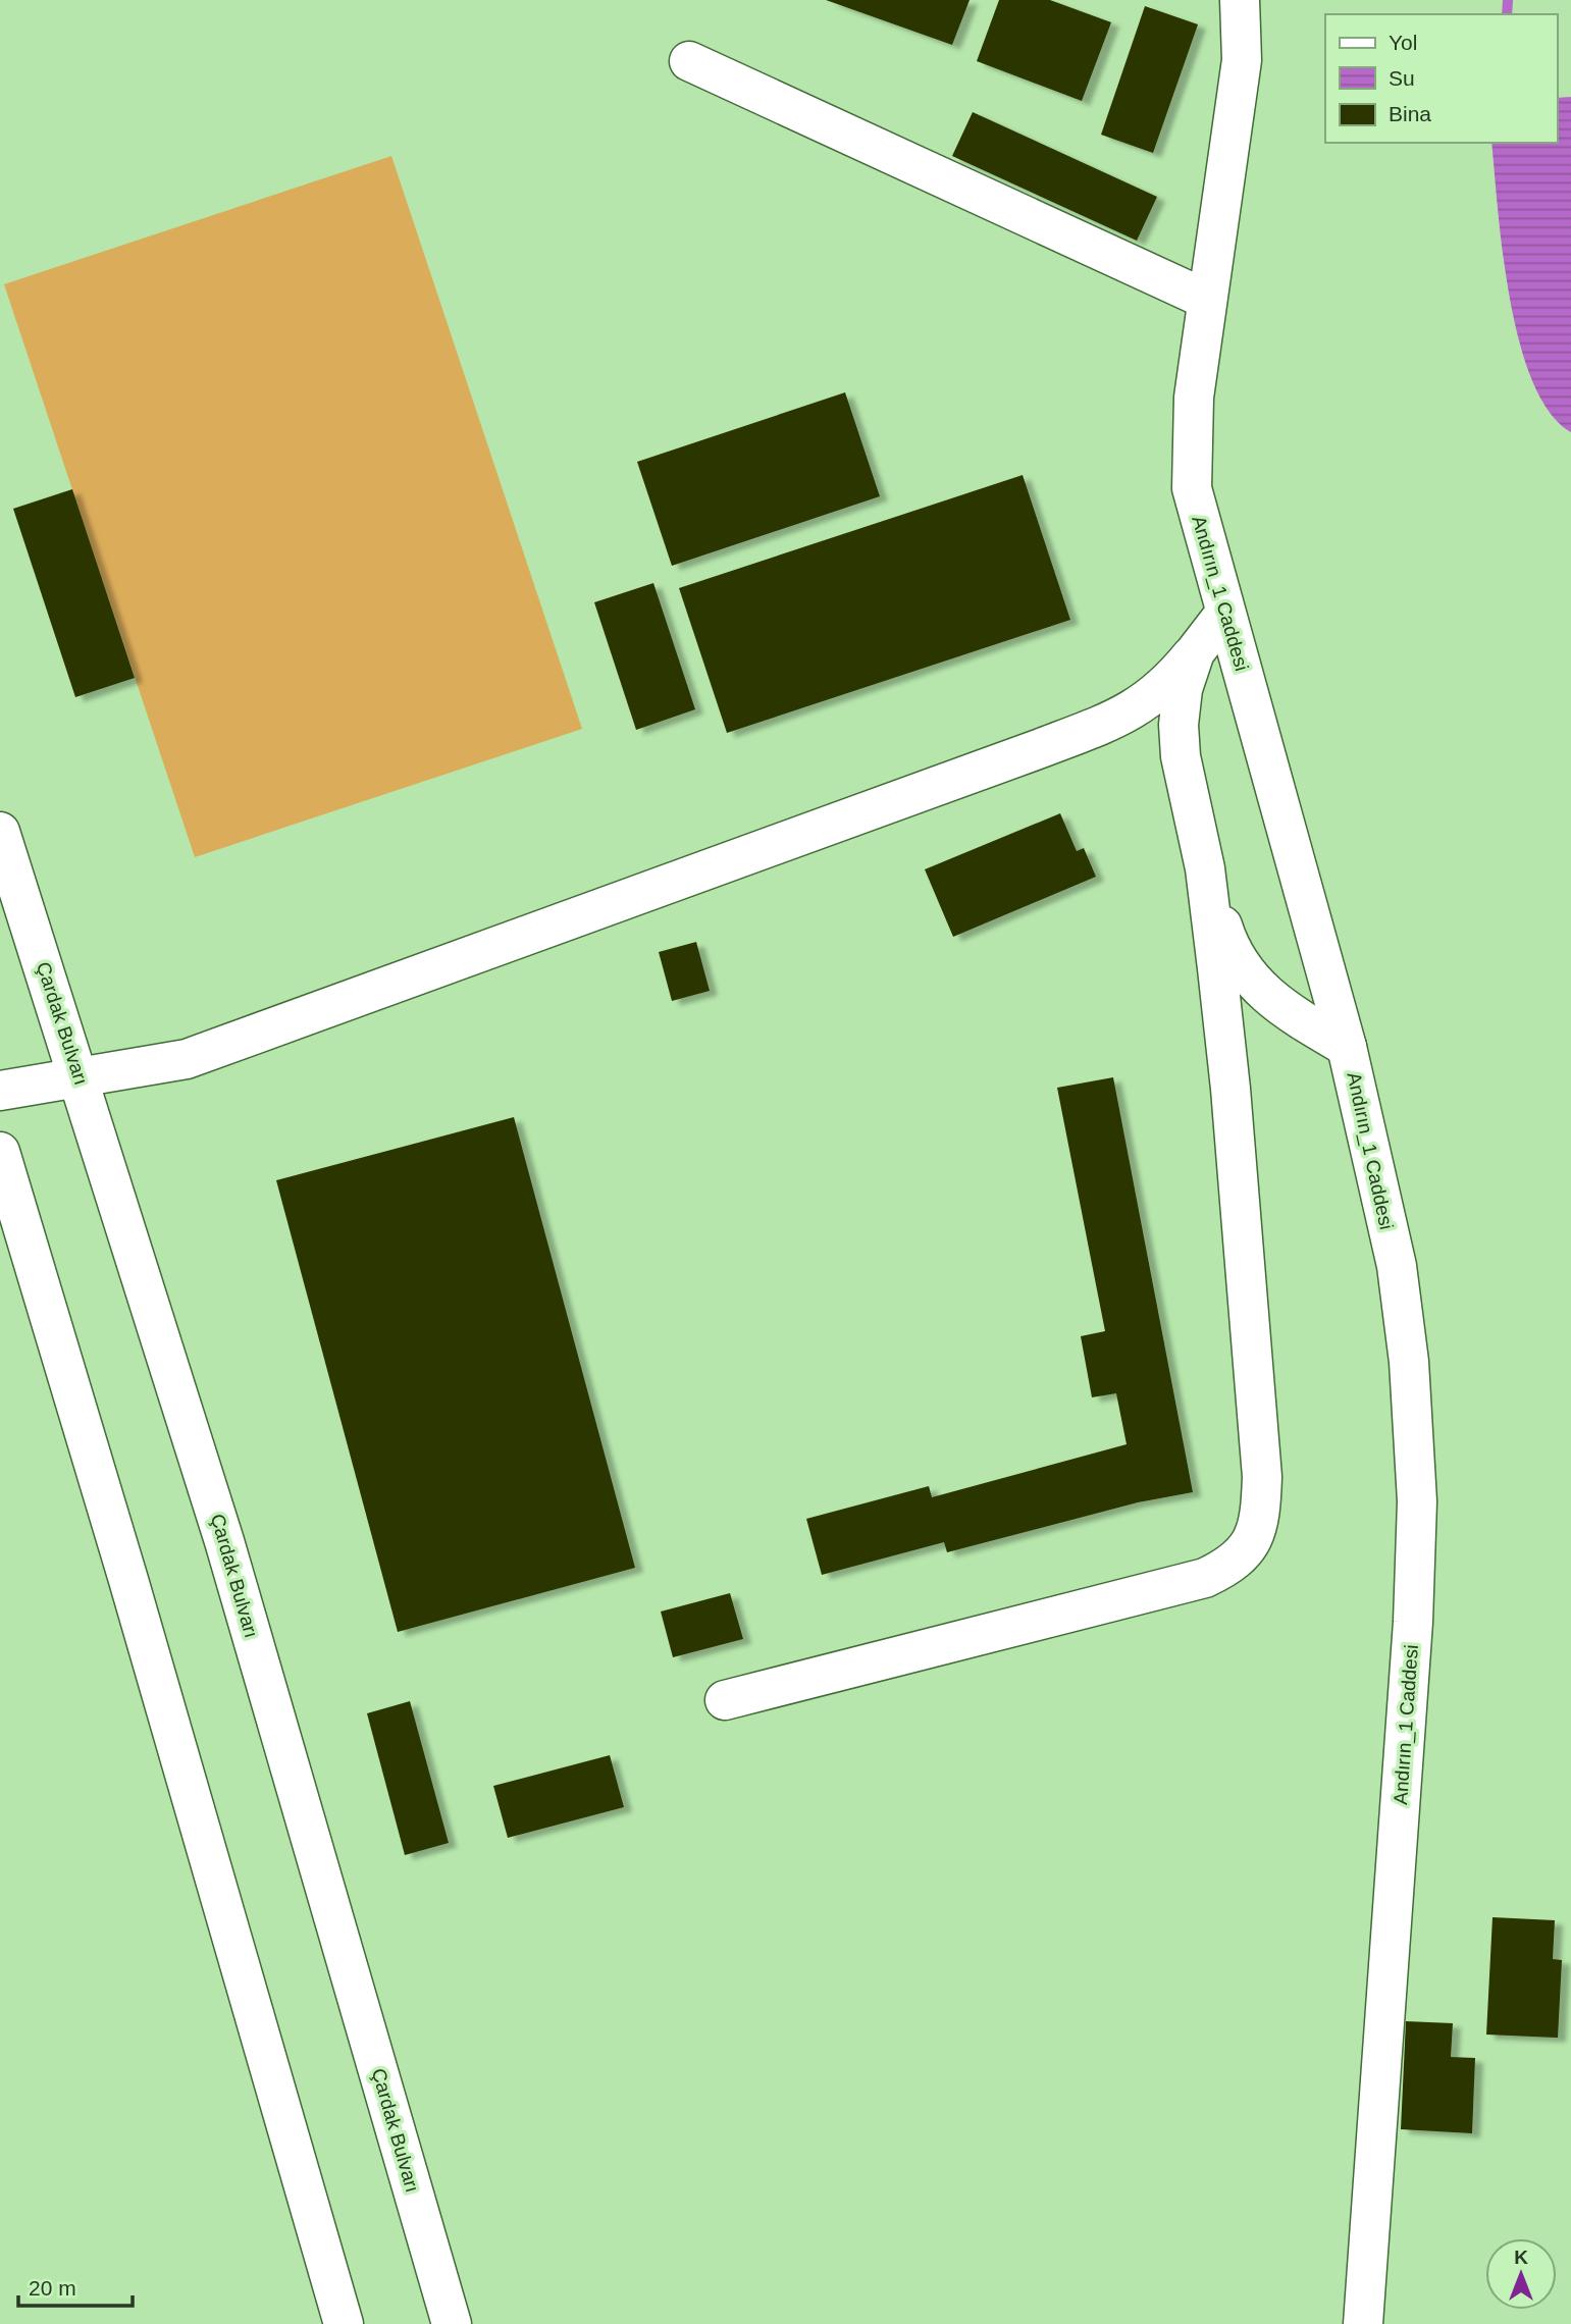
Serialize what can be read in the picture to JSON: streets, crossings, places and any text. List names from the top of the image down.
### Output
{
  "streets": {
    "street": ["Andırın_1 Caddesi", "Çardak Bulvarı"]
  },
  "legend": ["Yol", "Su", "Bina"],
  "scale_bar": "20 m",
  "north": "top"
}
